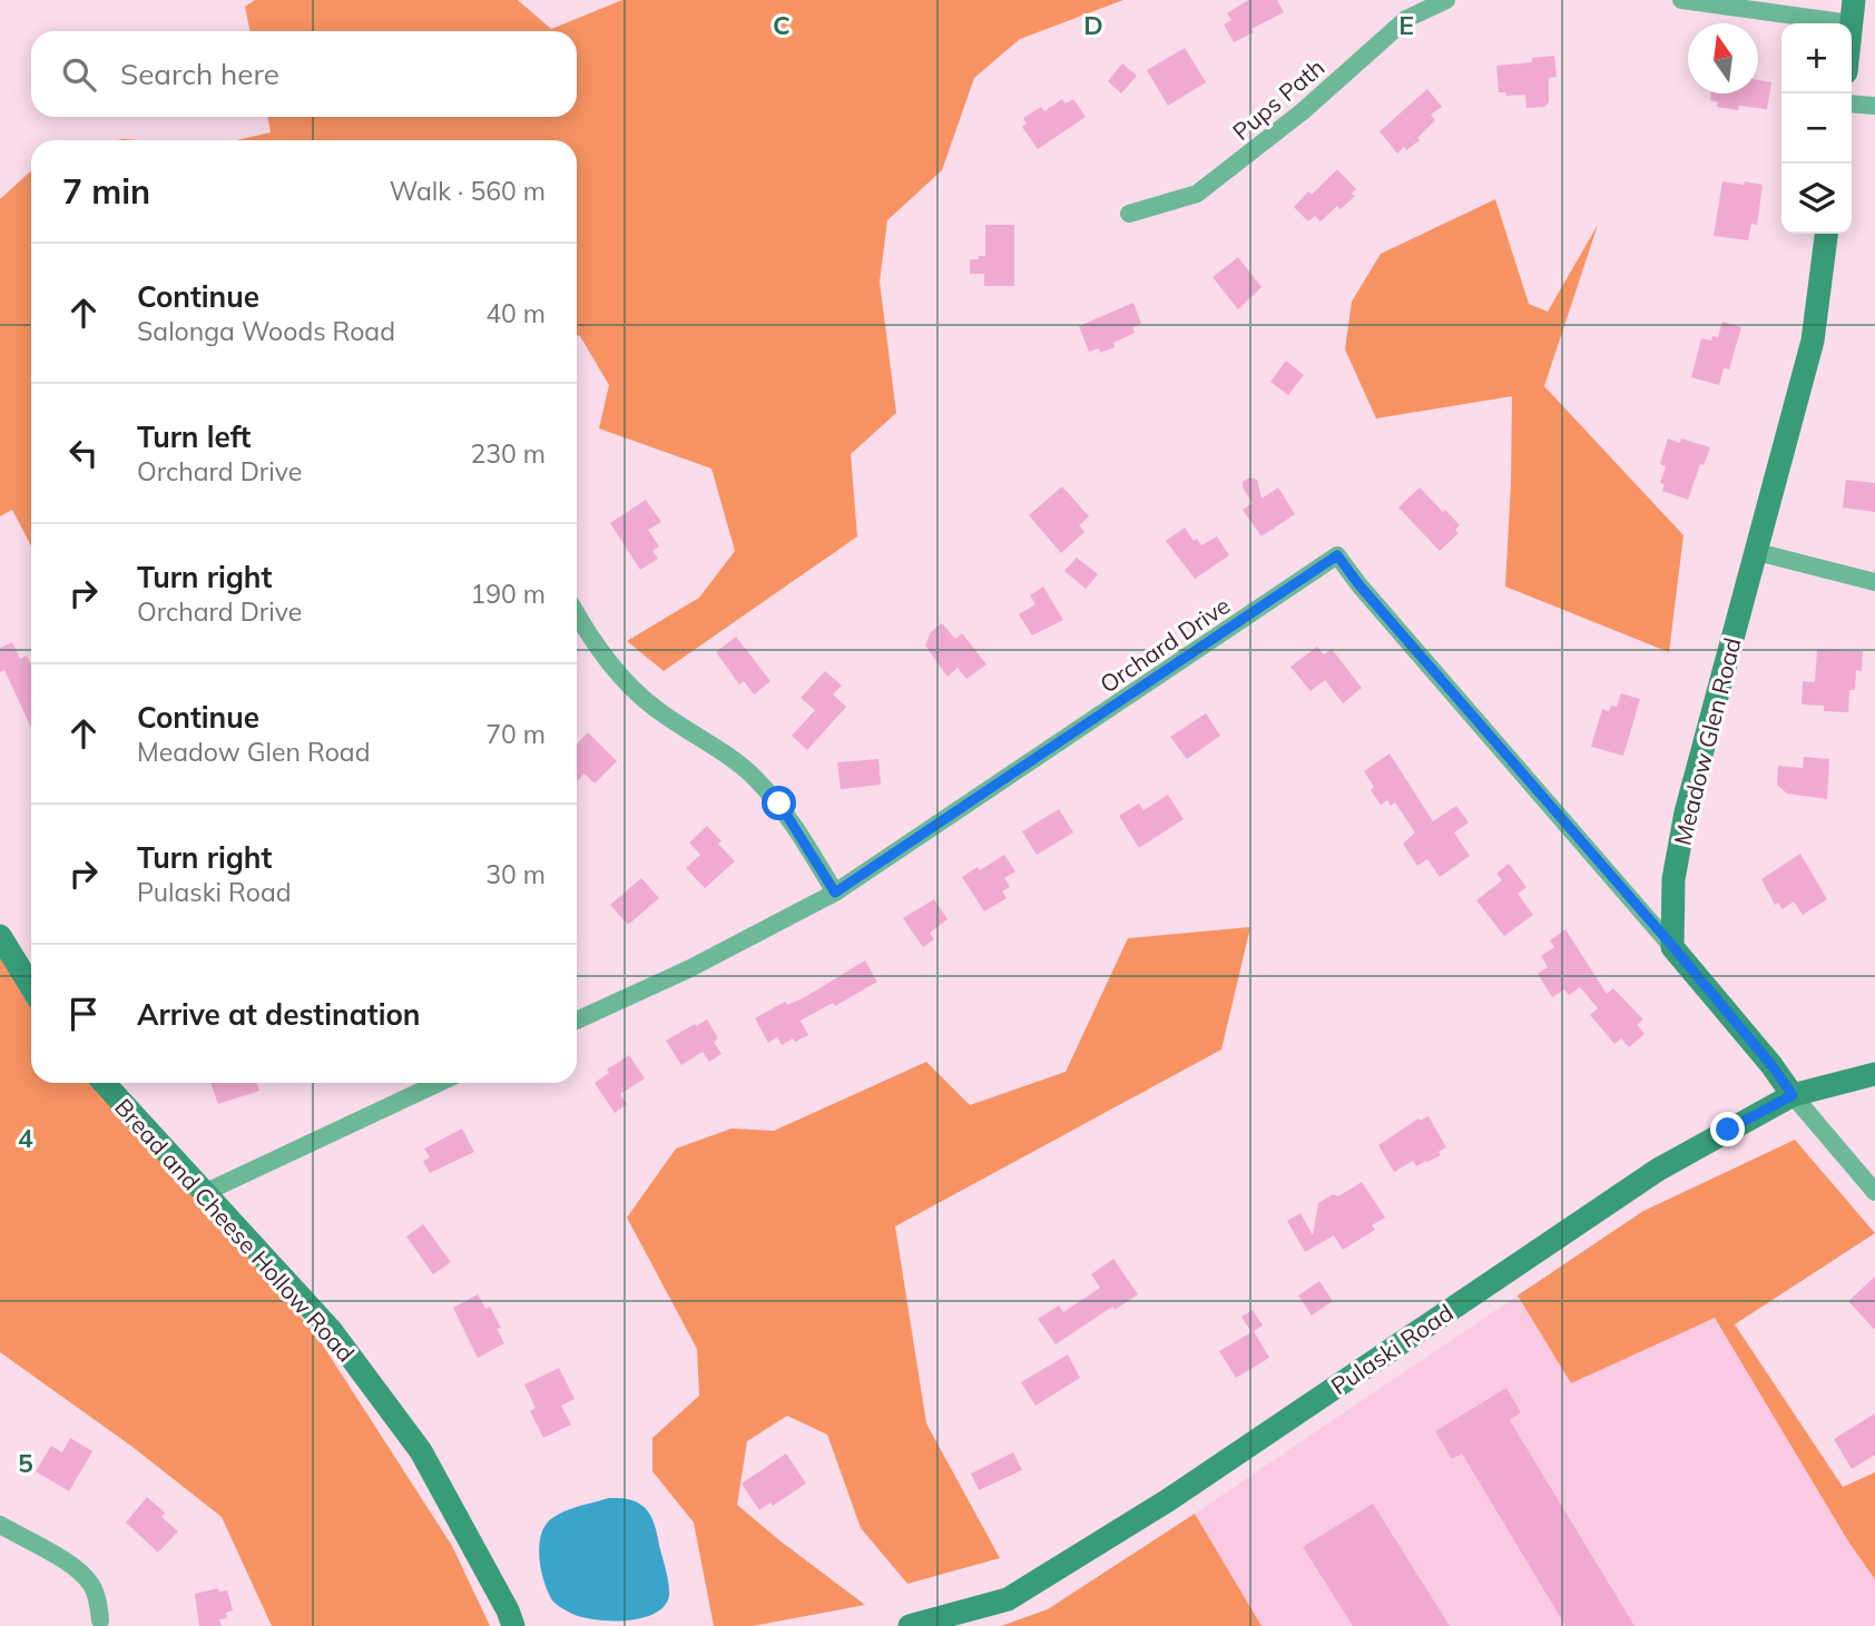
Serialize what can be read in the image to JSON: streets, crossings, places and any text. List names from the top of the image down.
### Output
{
  "streets": {
    "main road": ["Meadow Glen Road", "Bread and Cheese Hollow Road", "Pulaski Road"],
    "street": ["Pups Path", "Orchard Drive"]
  },
  "crossings": [
    ["Orchard Drive", "Meadow Glen Road"]
  ],
  "north": "top",
  "page": {
    "map_buttons": ["+", "−"],
    "search": "Search here",
    "heading": ["7 min", "Walk · 560 m"],
    "list": [
      ["Continue", "Salonga Woods Road", "40 m"],
      ["Turn left", "Orchard Drive", "230 m"],
      ["Turn right", "Orchard Drive", "190 m"],
      ["Continue", "Meadow Glen Road", "70 m"],
      ["Turn right", "Pulaski Road", "30 m"],
      "Arrive at destination"
    ]
  },
  "grid": {
    "columns": ["C", "D", "E"],
    "rows": ["4", "5"]
  }
}
